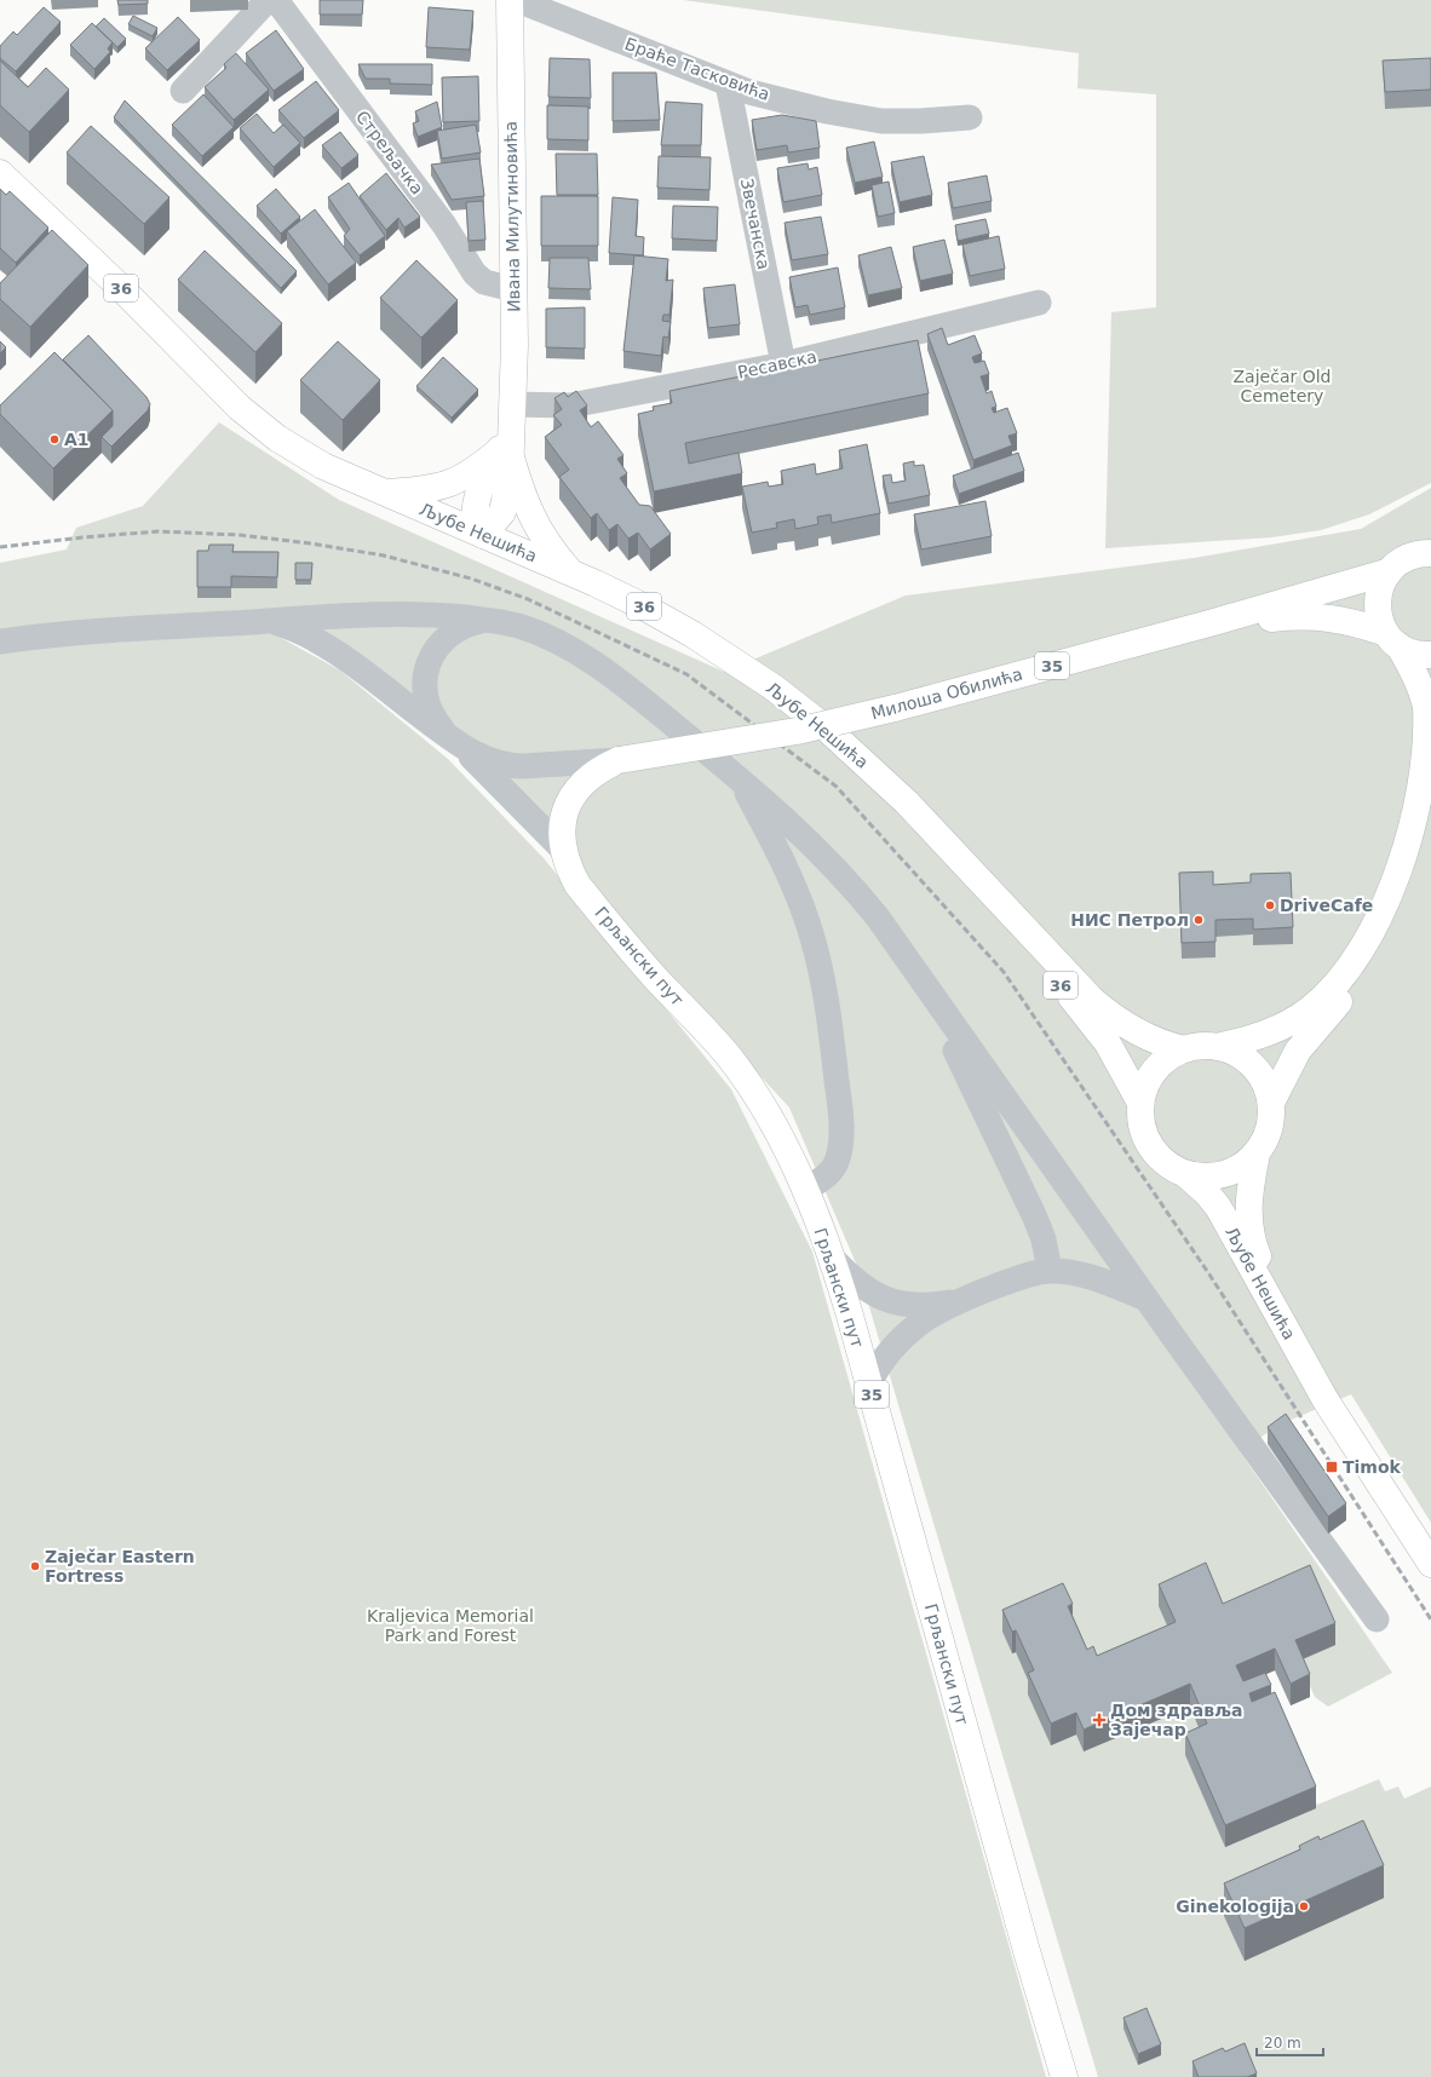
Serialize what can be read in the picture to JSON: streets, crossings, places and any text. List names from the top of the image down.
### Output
{
  "streets": {
    "main road": [
      "Ивана Милутиновића",
      "36",
      "Љубе Нешића",
      "35",
      "Милоша Обилића",
      "Грљански пут"
    ],
    "street": [
      "Браће Тасковића",
      "Стрељачка",
      "Звечанска",
      "Ресавска"
    ]
  },
  "crossings": [
    ["Браће Тасковића", "Звечанска"],
    ["Стрељачка", "Ивана Милутиновића"],
    ["Ивана Милутиновића", "Ресавска"],
    ["Ивана Милутиновића", "Љубе Нешића"],
    ["Звечанска", "Ресавска"],
    ["36", "Љубе Нешића"],
    ["35", "Милоша Обилића"],
    ["Милоша Обилића", "Грљански пут"]
  ],
  "parks": ["Zaječar Old Cemetery", "Kraljevica Memorial Park and Forest"],
  "places": {
    "other": [
      "A1",
      "DriveCafe",
      "НИС Петрол",
      "Zaječar Eastern Fortress",
      "Ginekologija"
    ],
    "transit": ["Timok"],
    "health": ["Дом здравља Зајечар"]
  },
  "scale_bar": "20 m"
}
